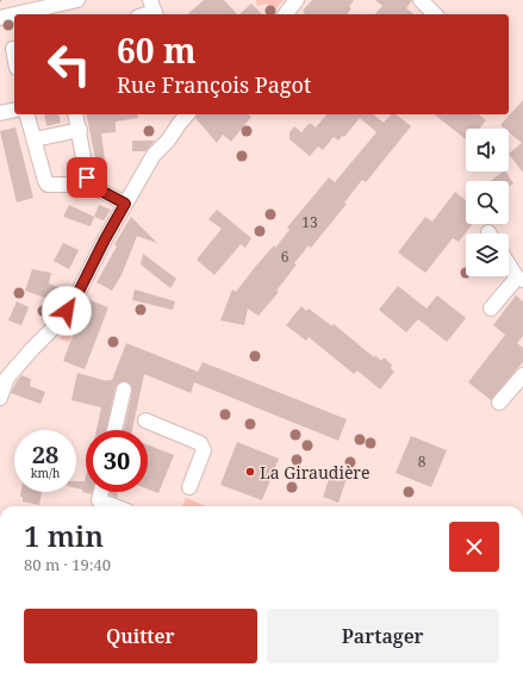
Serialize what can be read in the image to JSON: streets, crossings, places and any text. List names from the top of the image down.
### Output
{
  "places": ["La Giraudière"],
  "house_numbers": ["13", "6", "8"],
  "page": {
    "turn": ["60 m", "Rue François Pagot"],
    "speed": "28 km/h",
    "limit": "30",
    "heading": ["1 min", "80 m · 19:40"],
    "buttons": ["Quitter", "Partager"]
  }
}
